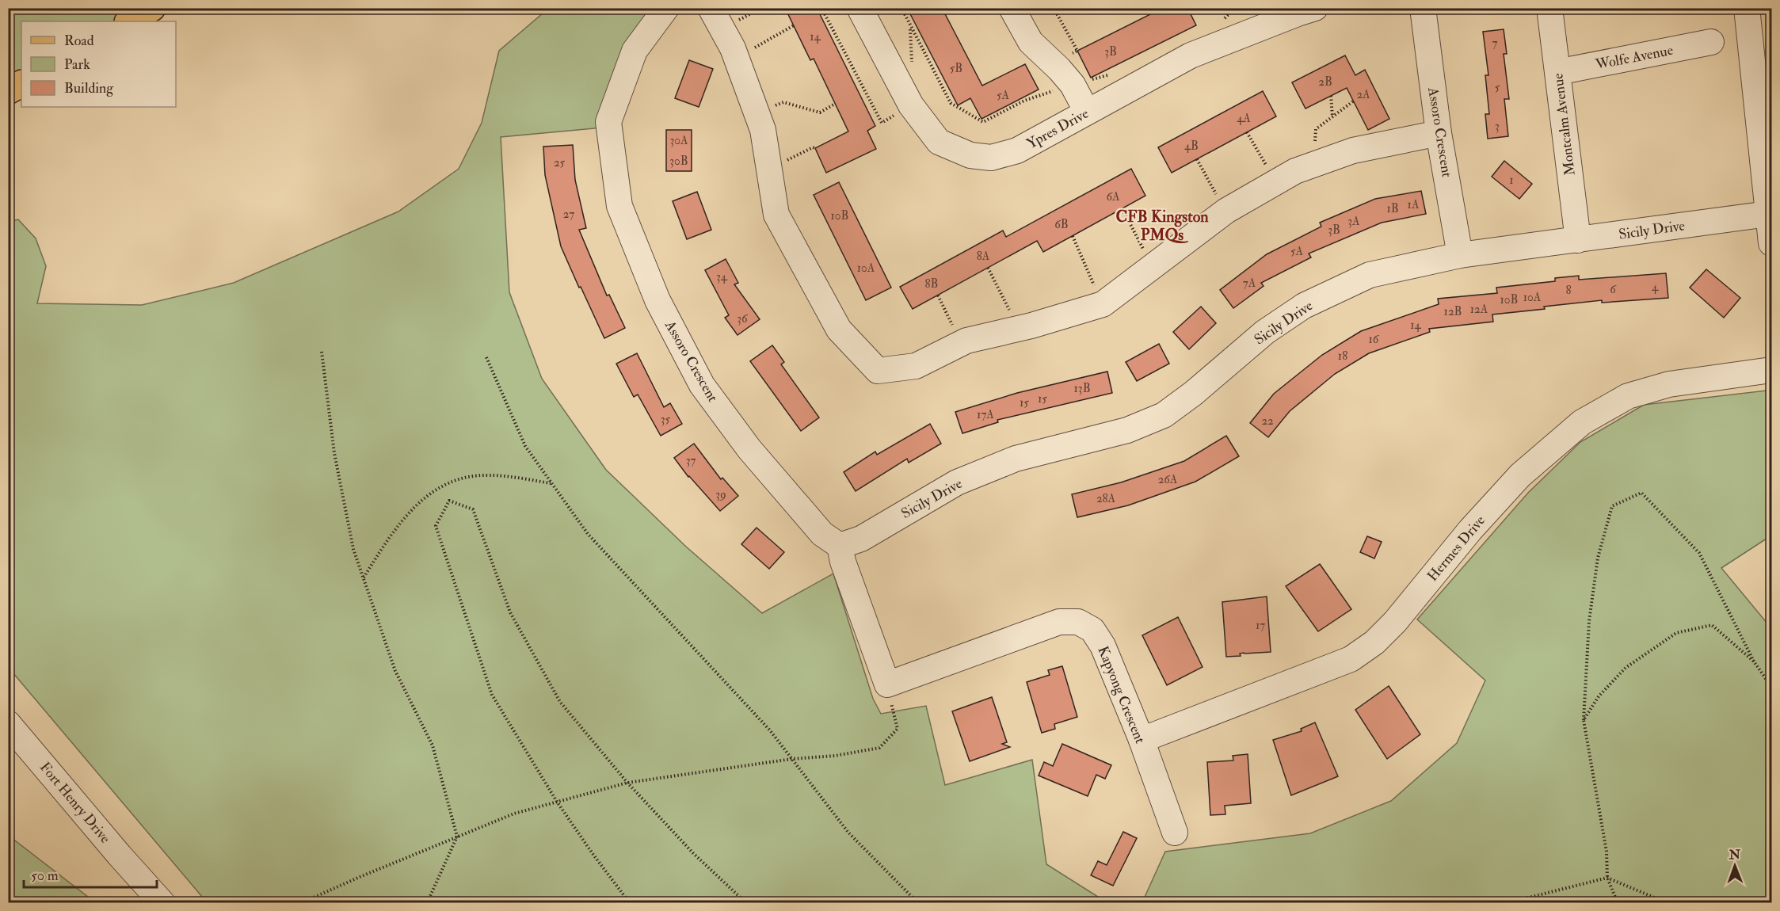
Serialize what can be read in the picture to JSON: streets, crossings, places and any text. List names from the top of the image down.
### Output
{
  "streets": {
    "street": [
      "Wolfe Avenue",
      "Montcalm Avenue",
      "Ypres Drive",
      "Assoro Crescent",
      "Sicily Drive",
      "Hermes Drive",
      "Kapyong Crescent",
      "Fort Henry Drive"
    ]
  },
  "crossings": [
    ["Wolfe Avenue", "Montcalm Avenue"],
    ["Montcalm Avenue", "Sicily Drive"],
    ["Assoro Crescent", "Sicily Drive"],
    ["Hermes Drive", "Kapyong Crescent"]
  ],
  "districts": ["CFB Kingston PMQs"],
  "house_numbers": [
    "14",
    "7",
    "3B",
    "5B",
    "2B",
    "5",
    "2A",
    "5A",
    "4A",
    "3",
    "30A",
    "4B",
    "30B",
    "25",
    "1",
    "6A",
    "1A",
    "1B",
    "27",
    "10B",
    "3A",
    "6B",
    "3B",
    "5A",
    "8A",
    "10A",
    "34",
    "7A",
    "8B",
    "4",
    "6",
    "8",
    "10A",
    "10B",
    "12A",
    "12B",
    "36",
    "14",
    "16",
    "18",
    "13B",
    "15",
    "15",
    "17A",
    "35",
    "22",
    "37",
    "26A",
    "39",
    "28A",
    "17"
  ],
  "legend": ["Road", "Park", "Building"],
  "scale_bar": "50 m",
  "north": "top"
}
